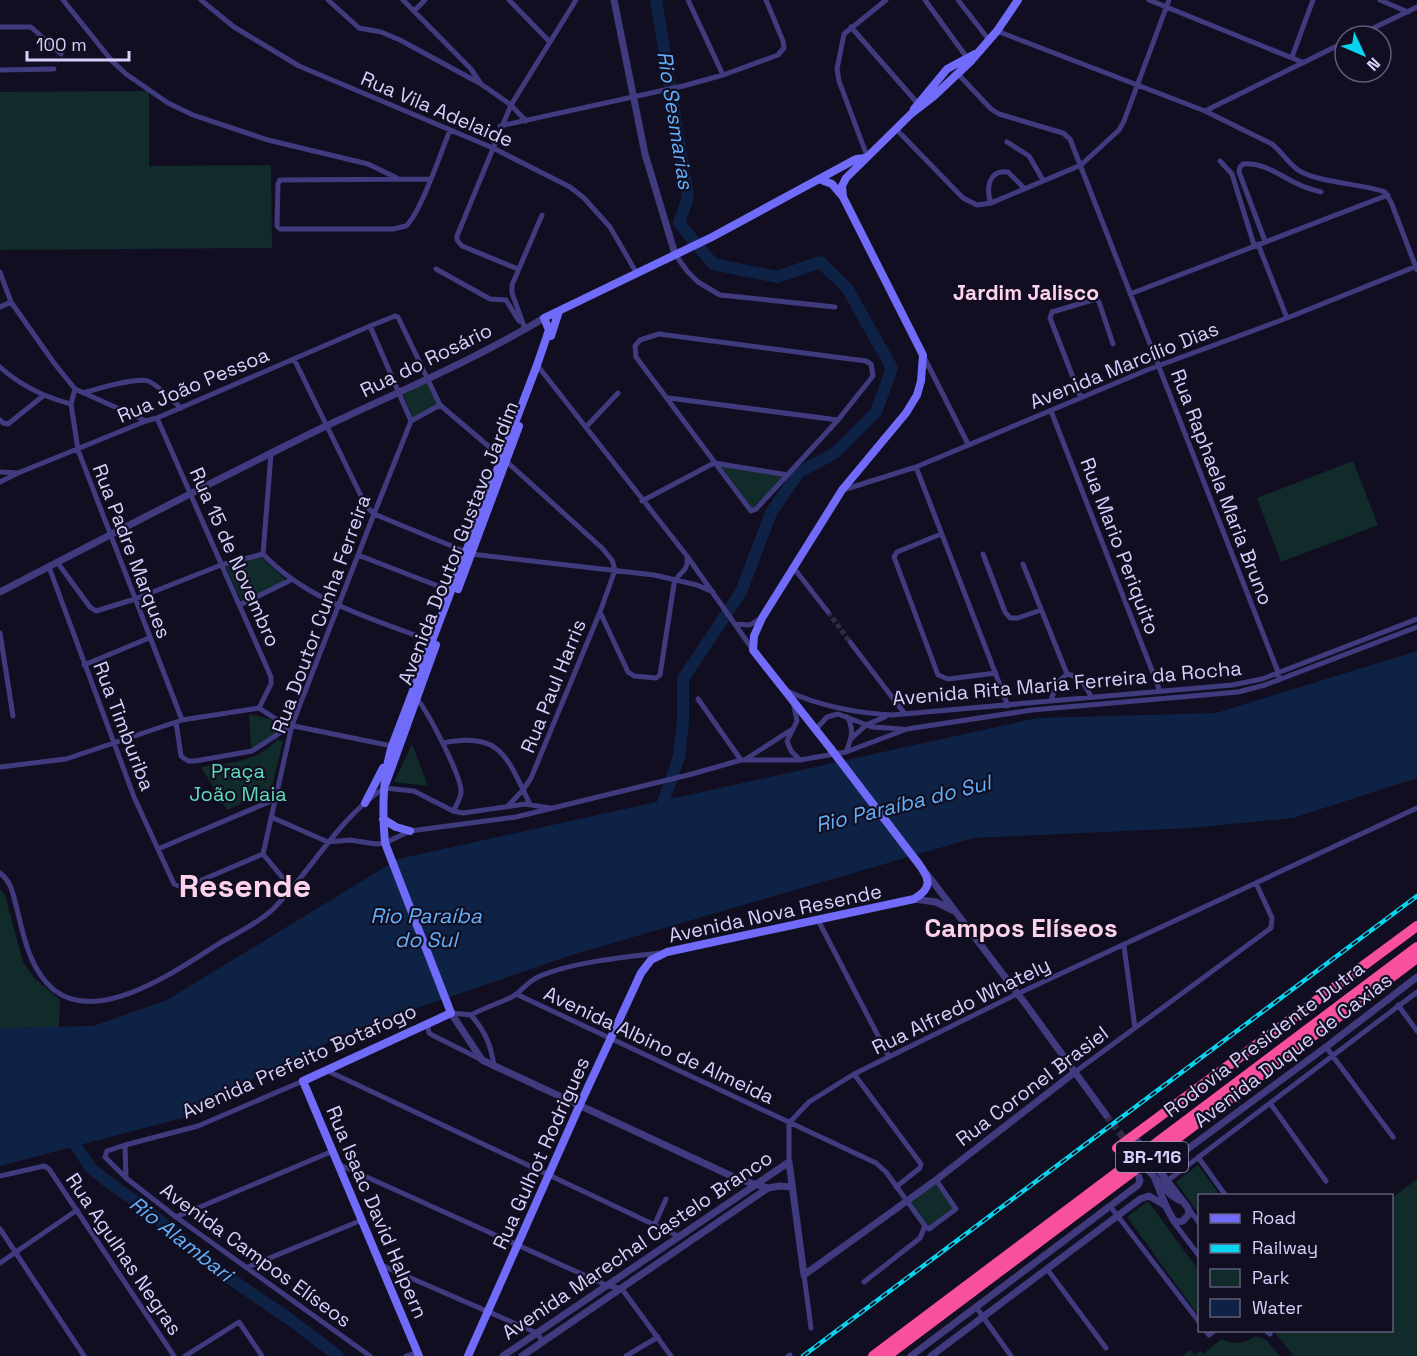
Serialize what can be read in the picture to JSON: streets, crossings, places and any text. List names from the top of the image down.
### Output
{
  "streets": {
    "highway": ["Rodovia Presidente Dutra", "BR-116"],
    "main road": [
      "Rua do Rosário",
      "Avenida Doutor Gustavo Jardim",
      "Avenida Nova Resende",
      "Avenida Prefeito Botafogo",
      "Rua Gulhot Rodrigues",
      "Rua Isaac David Halpern"
    ],
    "street": [
      "Rua Vila Adelaide",
      "Avenida Marcílio Dias",
      "Rua João Pessoa",
      "Rua Raphaela Maria Bruno",
      "Rua Mario Periquito",
      "Rua Padre Marques",
      "Rua 15 de Novembro",
      "Rua Doutor Cunha Ferreira",
      "Avenida Rita Maria Ferreira da Rocha",
      "Rua Paul Harris",
      "Rua Timburiba",
      "Rua Alfredo Whately",
      "Avenida Albino de Almeida",
      "Avenida Duque de Caxias",
      "Rua Coronel Brasiel",
      "Avenida Marechal Castelo Branco",
      "Rua Agulhas Negras",
      "Avenida Campos Elíseos"
    ]
  },
  "crossings": [
    ["Rua Vila Adelaide", "Rua do Rosário"],
    ["Rua do Rosário", "Rua João Pessoa"],
    ["Rua do Rosário", "Avenida Doutor Gustavo Jardim"],
    ["Rua do Rosário", "Rua Padre Marques"],
    ["Rua do Rosário", "Rua 15 de Novembro"],
    ["Rua do Rosário", "Rua Timburiba"],
    ["Avenida Marcílio Dias", "Rua Raphaela Maria Bruno"],
    ["Avenida Marcílio Dias", "Rua Mario Periquito"],
    ["Rua João Pessoa", "Rua Padre Marques"],
    ["Rua João Pessoa", "Rua 15 de Novembro"],
    ["Rua Raphaela Maria Bruno", "Avenida Rita Maria Ferreira da Rocha"],
    ["Avenida Doutor Gustavo Jardim", "Avenida Prefeito Botafogo"],
    ["Rua Mario Periquito", "Avenida Rita Maria Ferreira da Rocha"],
    ["Rua Padre Marques", "Rua Doutor Cunha Ferreira"],
    ["Rua Doutor Cunha Ferreira", "Rua Timburiba"],
    ["Avenida Nova Resende", "Rua Gulhot Rodrigues"],
    ["Rua Alfredo Whately", "Avenida Albino de Almeida"],
    ["Rua Alfredo Whately", "Rua Coronel Brasiel"],
    ["Avenida Albino de Almeida", "Rua Coronel Brasiel"],
    ["Avenida Albino de Almeida", "Rua Gulhot Rodrigues"],
    ["Avenida Prefeito Botafogo", "Rua Isaac David Halpern"],
    ["Avenida Prefeito Botafogo", "Avenida Campos Elíseos"]
  ],
  "districts": ["Jardim Jalisco", "Resende", "Campos Elíseos"],
  "water": ["Rio Sesmarias", "Rio Paraíba do Sul", "Rio Alambari"],
  "parks": ["Praça João Maia"],
  "legend": [
    "Road",
    "Railway",
    "Park",
    "Water"
  ],
  "scale_bar": "100 m",
  "north": "bottom right"
}
